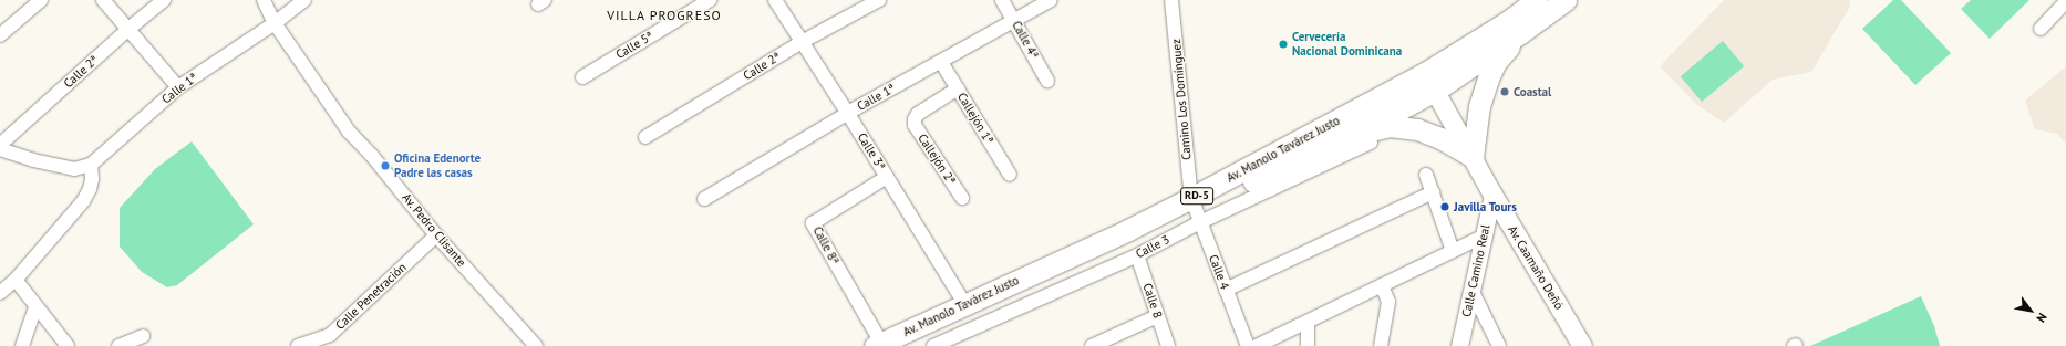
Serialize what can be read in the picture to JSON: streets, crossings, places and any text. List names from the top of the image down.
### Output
{
  "streets": {
    "main road": ["Av. Manolo Tavárez Justo", "RD-5", "Av. Caamaño Deñó"],
    "street": [
      "Calle 4ª",
      "Calle 5ª",
      "Calle 2ª",
      "Calle 1ª",
      "Camino Los Domínguez",
      "Callejón 1ª",
      "Calle 3ª",
      "Callejón 2ª",
      "Av. Pedro Clisante",
      "Calle 8ª",
      "Calle 3",
      "Calle Camino Real",
      "Calle 4",
      "Calle Penetración",
      "Calle 8"
    ]
  },
  "crossings": [
    ["Calle 4ª", "Calle 1ª"],
    ["Calle 2ª", "Calle 3ª"],
    ["Calle 1ª", "Callejón 1ª"],
    ["Calle 1ª", "Calle 3ª"],
    ["Calle 1ª", "Av. Pedro Clisante"],
    ["Camino Los Domínguez", "Av. Manolo Tavárez Justo"],
    ["Camino Los Domínguez", "Calle 3"],
    ["Camino Los Domínguez", "Calle 4"],
    ["Callejón 1ª", "Callejón 2ª"],
    ["Av. Manolo Tavárez Justo", "Calle 3ª"],
    ["Av. Manolo Tavárez Justo", "Calle 8ª"],
    ["Av. Manolo Tavárez Justo", "Calle 3"],
    ["Av. Manolo Tavárez Justo", "Av. Caamaño Deñó"],
    ["Av. Manolo Tavárez Justo", "Calle 4"],
    ["Calle 3ª", "Calle 8ª"],
    ["Av. Pedro Clisante", "Calle Penetración"],
    ["Calle 3", "Calle 4"],
    ["Calle 3", "Calle 8"],
    ["Av. Caamaño Deñó", "Calle Camino Real"]
  ],
  "districts": ["VILLA PROGRESO"],
  "places": [
    "Cervecería Nacional Dominicana",
    "Coastal",
    "Oficina Edenorte Padre las casas",
    "Javilla Tours"
  ],
  "north": "bottom right"
}
